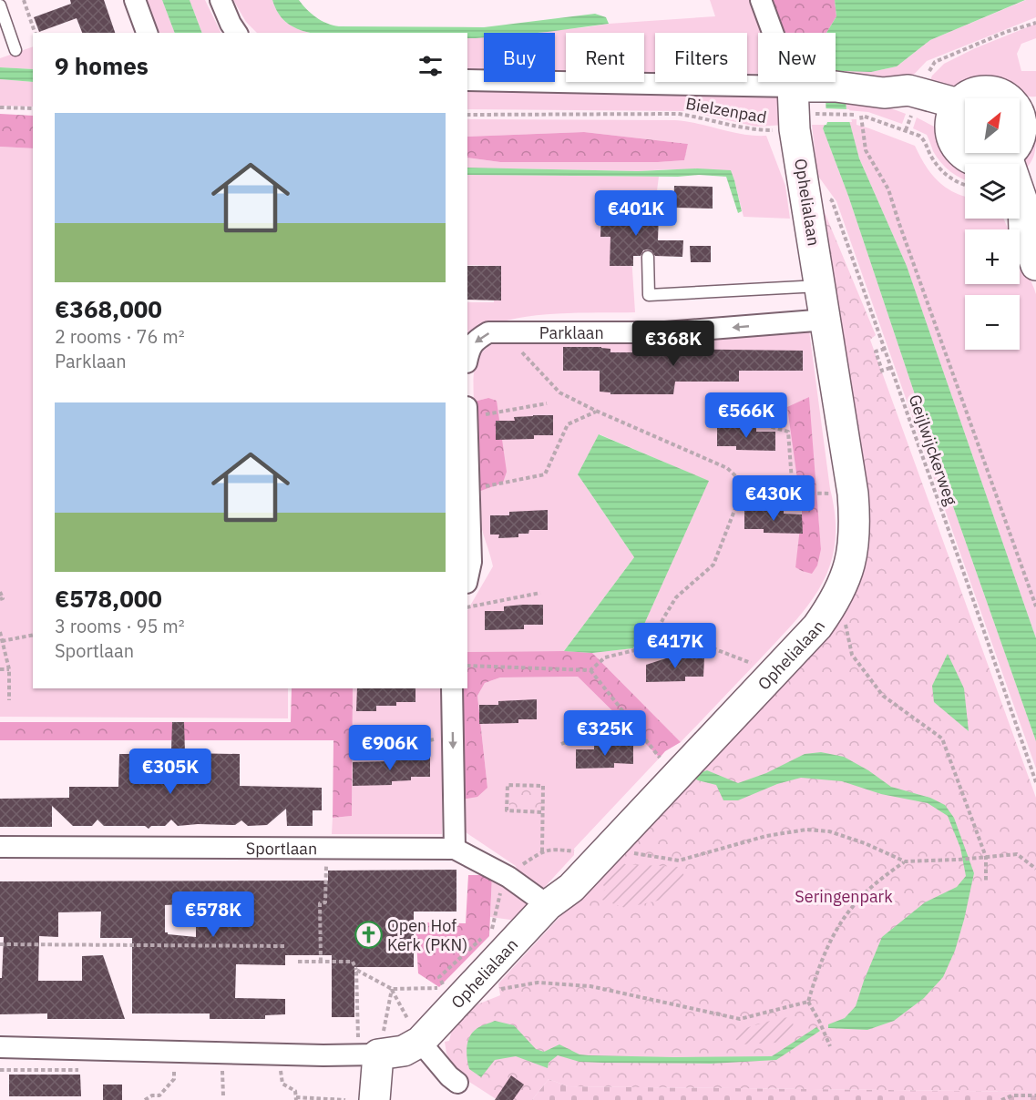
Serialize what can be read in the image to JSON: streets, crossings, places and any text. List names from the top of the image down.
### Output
{
  "streets": {
    "street": ["Ophelialaan", "Parklaan", "Sportlaan"],
    "path": ["Bielzenpad", "Geijlwijckerweg"]
  },
  "crossings": [
    ["Bielzenpad", "Ophelialaan"],
    ["Ophelialaan", "Parklaan"],
    ["Ophelialaan", "Sportlaan"]
  ],
  "one_way": ["Parklaan"],
  "parks": ["Seringenpark"],
  "places": {
    "church": ["Open Hof Kerk (PKN)"]
  },
  "north": "top right",
  "page": {
    "chip": [
      "Buy",
      "Rent",
      "Filters",
      "New"
    ],
    "heading": "9 homes",
    "map_buttons": ["+", "−"],
    "list": [
      {
        "name": "€368,000",
        "note": "2 rooms · 76 m² · Parklaan"
      },
      {
        "name": "€578,000",
        "note": "3 rooms · 95 m² · Sportlaan"
      }
    ],
    "price": [
      "€401K",
      "€368K",
      "€566K",
      "€430K",
      "€417K",
      "€325K",
      "€906K",
      "€305K",
      "€578K"
    ]
  }
}
